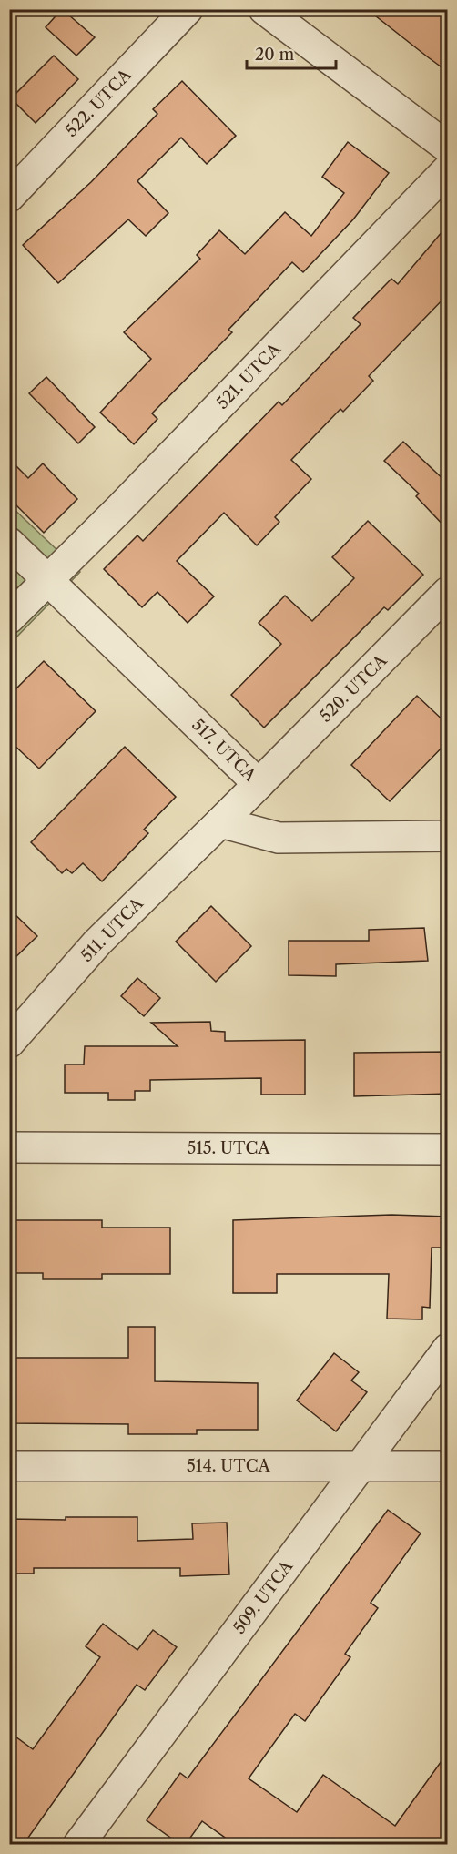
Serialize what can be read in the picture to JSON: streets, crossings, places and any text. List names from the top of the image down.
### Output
{
  "streets": {
    "street": [
      "522. UTCA",
      "521. UTCA",
      "520. UTCA",
      "517. UTCA",
      "511. UTCA",
      "515. UTCA",
      "514. UTCA",
      "509. UTCA"
    ]
  },
  "crossings": [
    ["521. UTCA", "517. UTCA"],
    ["520. UTCA", "517. UTCA"],
    ["517. UTCA", "511. UTCA"],
    ["514. UTCA", "509. UTCA"]
  ],
  "scale_bar": "20 m"
}
